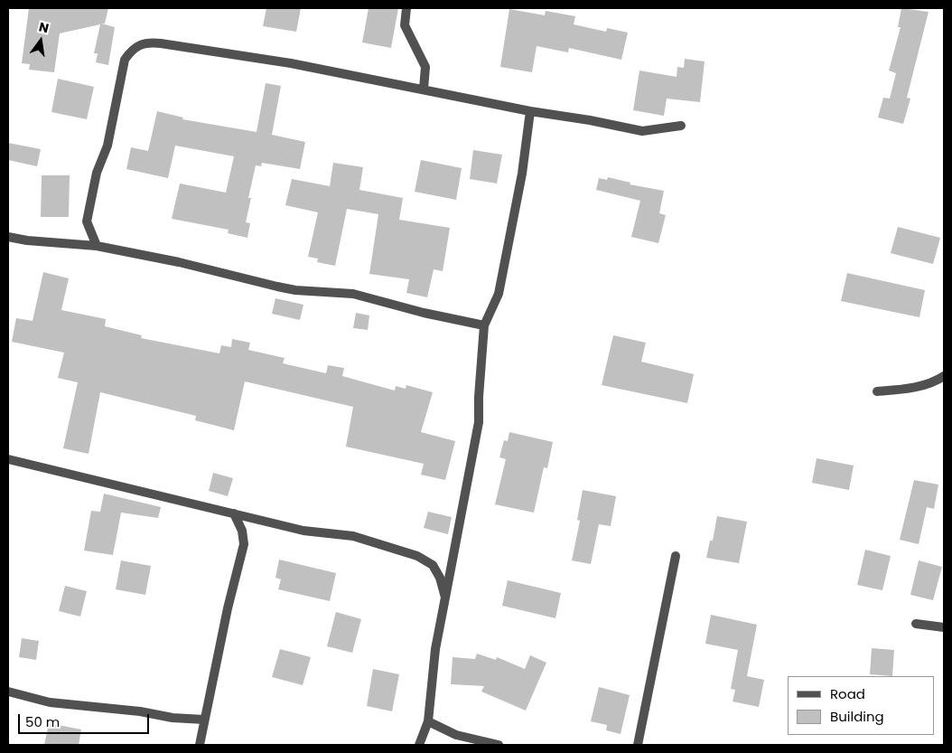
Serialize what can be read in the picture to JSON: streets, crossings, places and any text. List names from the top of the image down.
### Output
{
  "legend": ["Road", "Building"],
  "scale_bar": "50 m",
  "north": "top"
}
